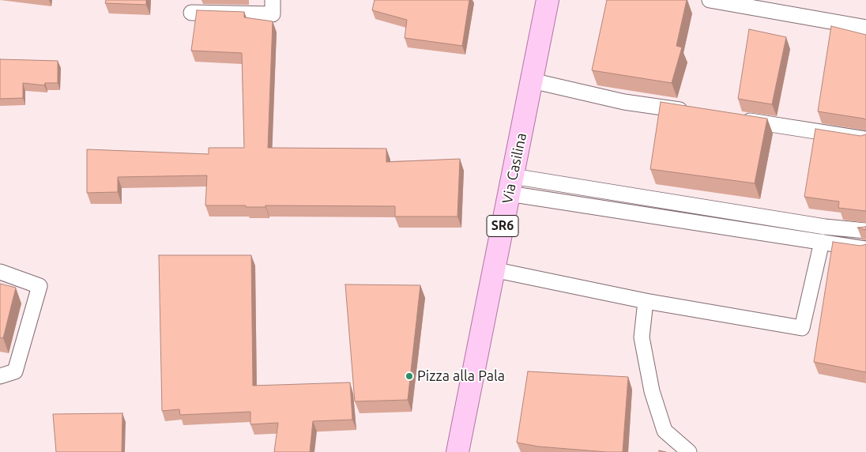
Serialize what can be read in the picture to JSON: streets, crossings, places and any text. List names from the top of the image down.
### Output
{
  "streets": {
    "main road": ["Via Casilina", "SR6"]
  },
  "places": ["Pizza alla Pala"]
}
